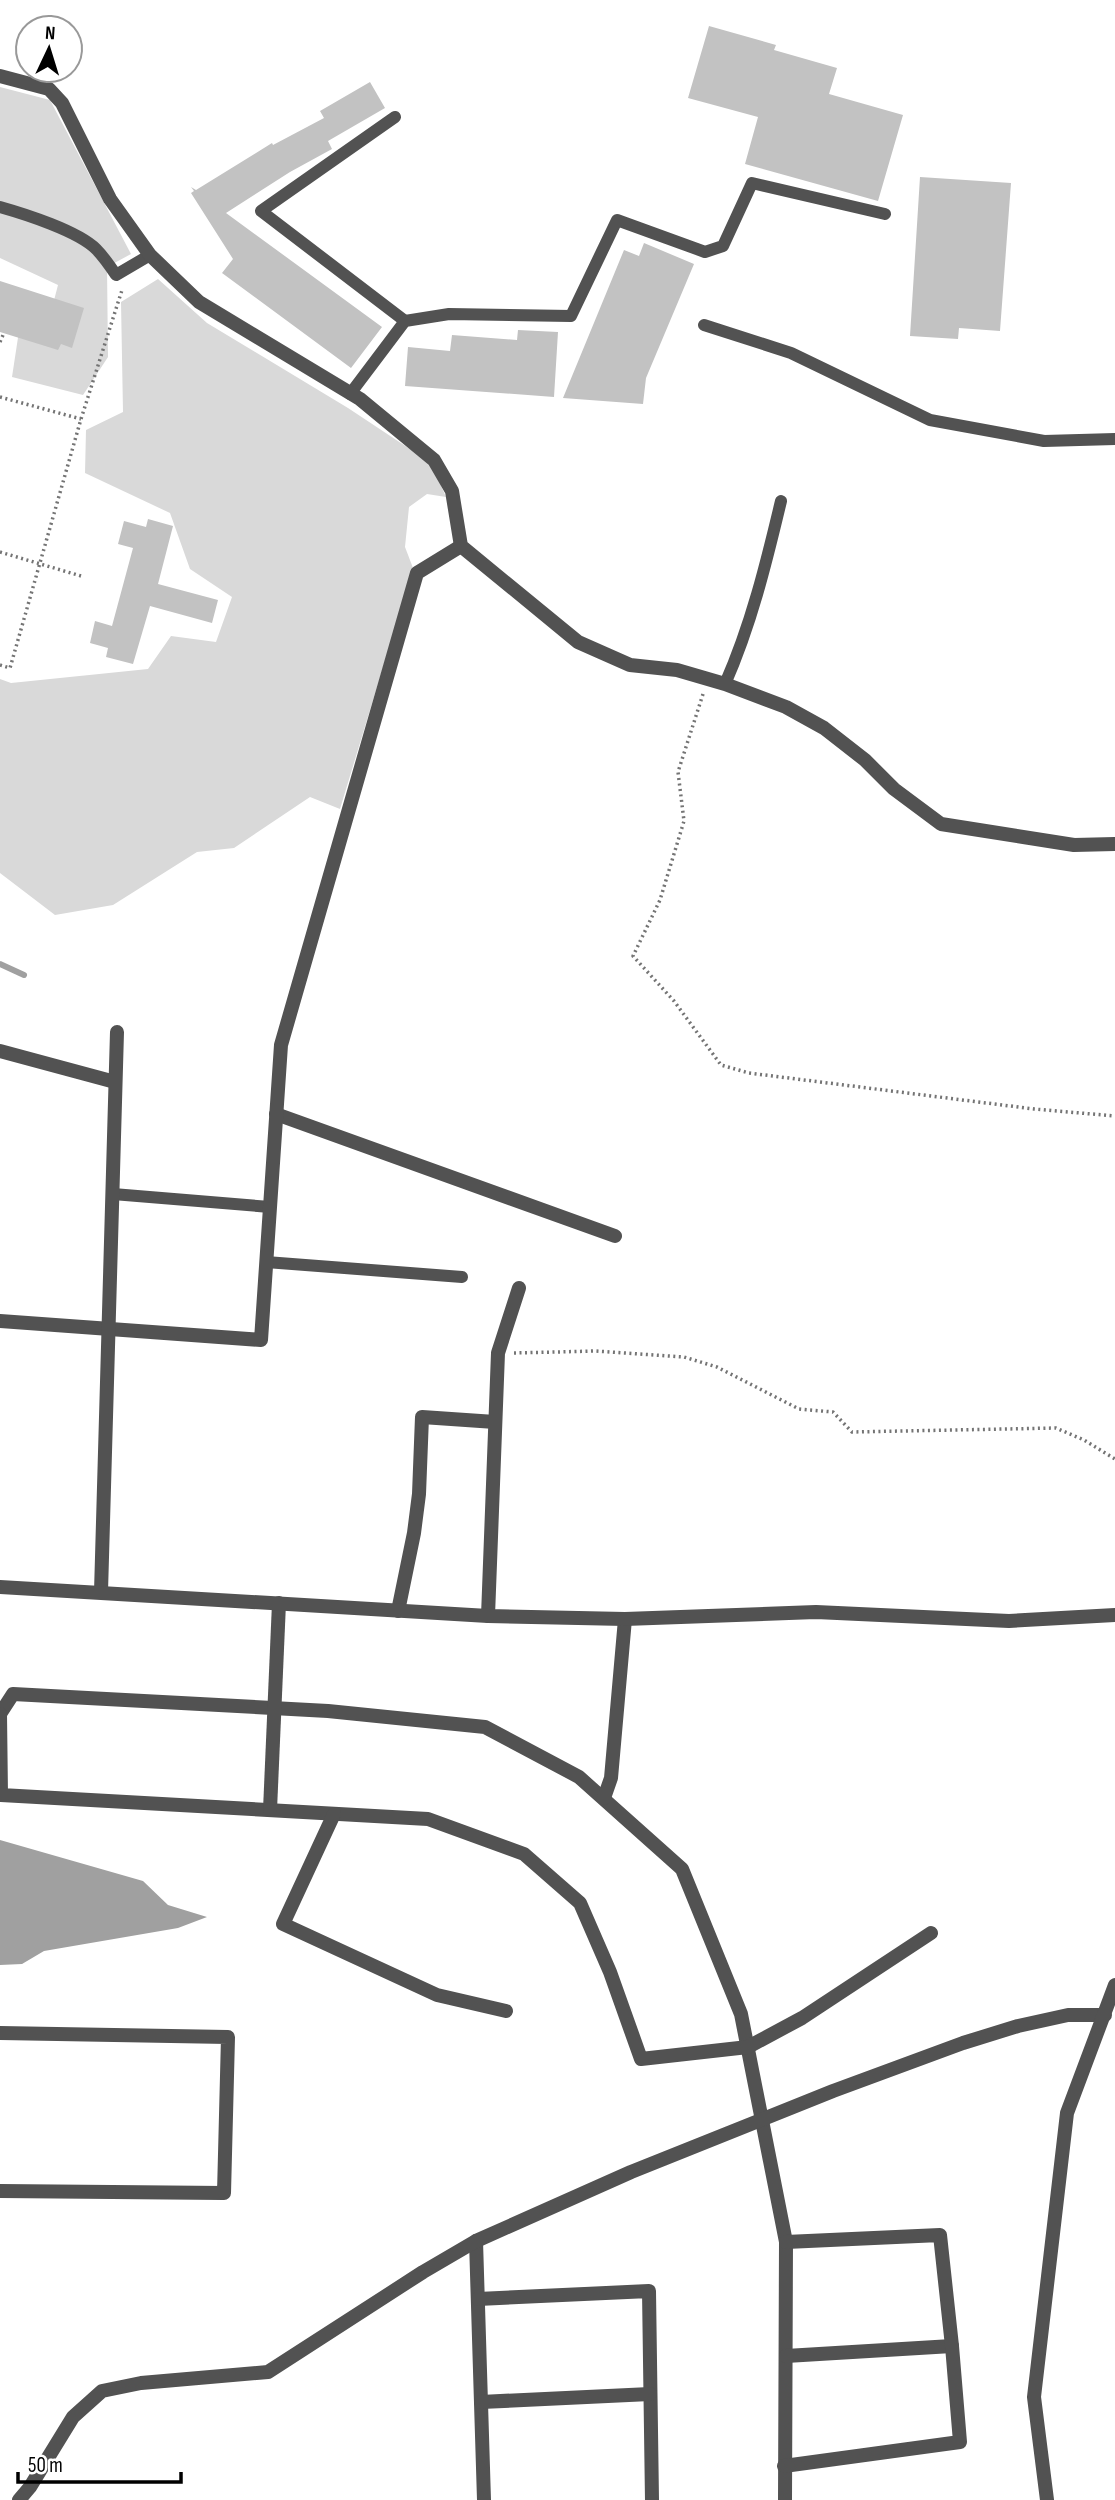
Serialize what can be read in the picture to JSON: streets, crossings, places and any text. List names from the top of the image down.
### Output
{
  "scale_bar": "50 m",
  "north": "top"
}
